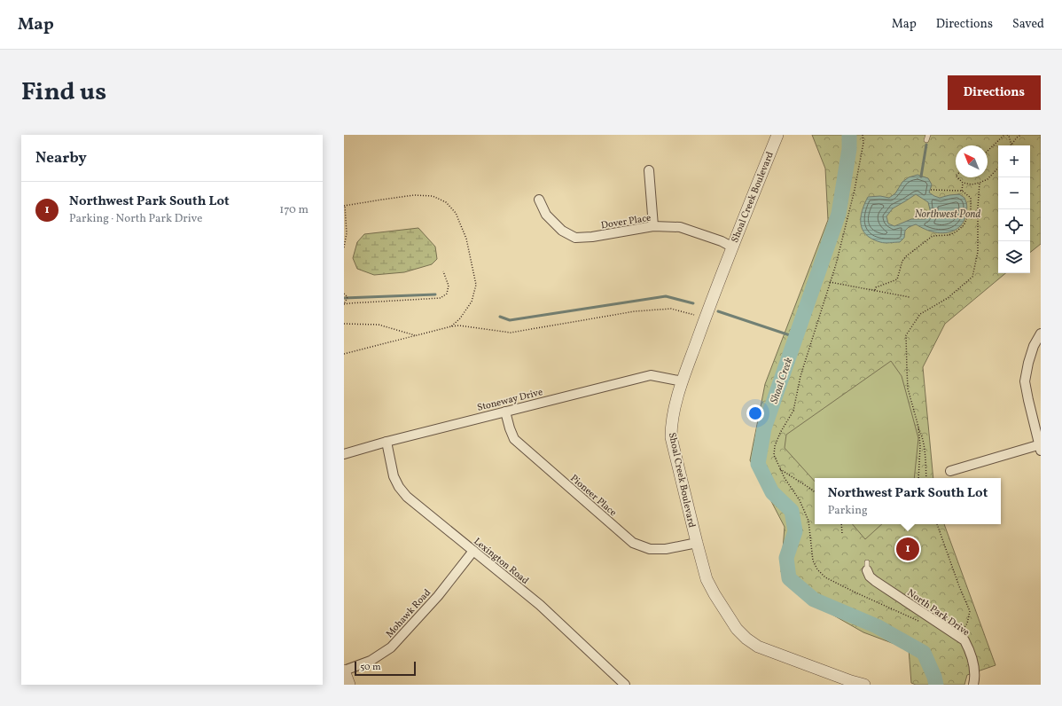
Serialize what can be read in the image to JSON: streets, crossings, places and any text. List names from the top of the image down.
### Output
{
  "streets": {
    "street": [
      "Shoal Creek Boulevard",
      "Dover Place",
      "Stoneway Drive",
      "Pioneer Place",
      "Lexington Road",
      "North Park Drive",
      "Mohawk Road"
    ]
  },
  "crossings": [
    ["Shoal Creek Boulevard", "Dover Place"],
    ["Shoal Creek Boulevard", "Stoneway Drive"],
    ["Shoal Creek Boulevard", "Pioneer Place"],
    ["Stoneway Drive", "Pioneer Place"],
    ["Stoneway Drive", "Lexington Road"],
    ["Lexington Road", "Mohawk Road"]
  ],
  "water": ["Northwest Pond", "Shoal Creek"],
  "scale_bar": "50 m",
  "north": "top left",
  "page": {
    "header": "Map",
    "nav": ["Map", "Directions", "Saved"],
    "title": "Find us",
    "buttons": "Directions",
    "heading": "Nearby",
    "map_buttons": ["+", "−"],
    "list": [
      {
        "mark": "1",
        "name": "Northwest Park South Lot",
        "note": "Parking · North Park Drive",
        "value": "170 m"
      }
    ],
    "popup": ["Northwest Park South Lot", "Parking"],
    "pins": "1",
    "scale": "50 m"
  }
}
